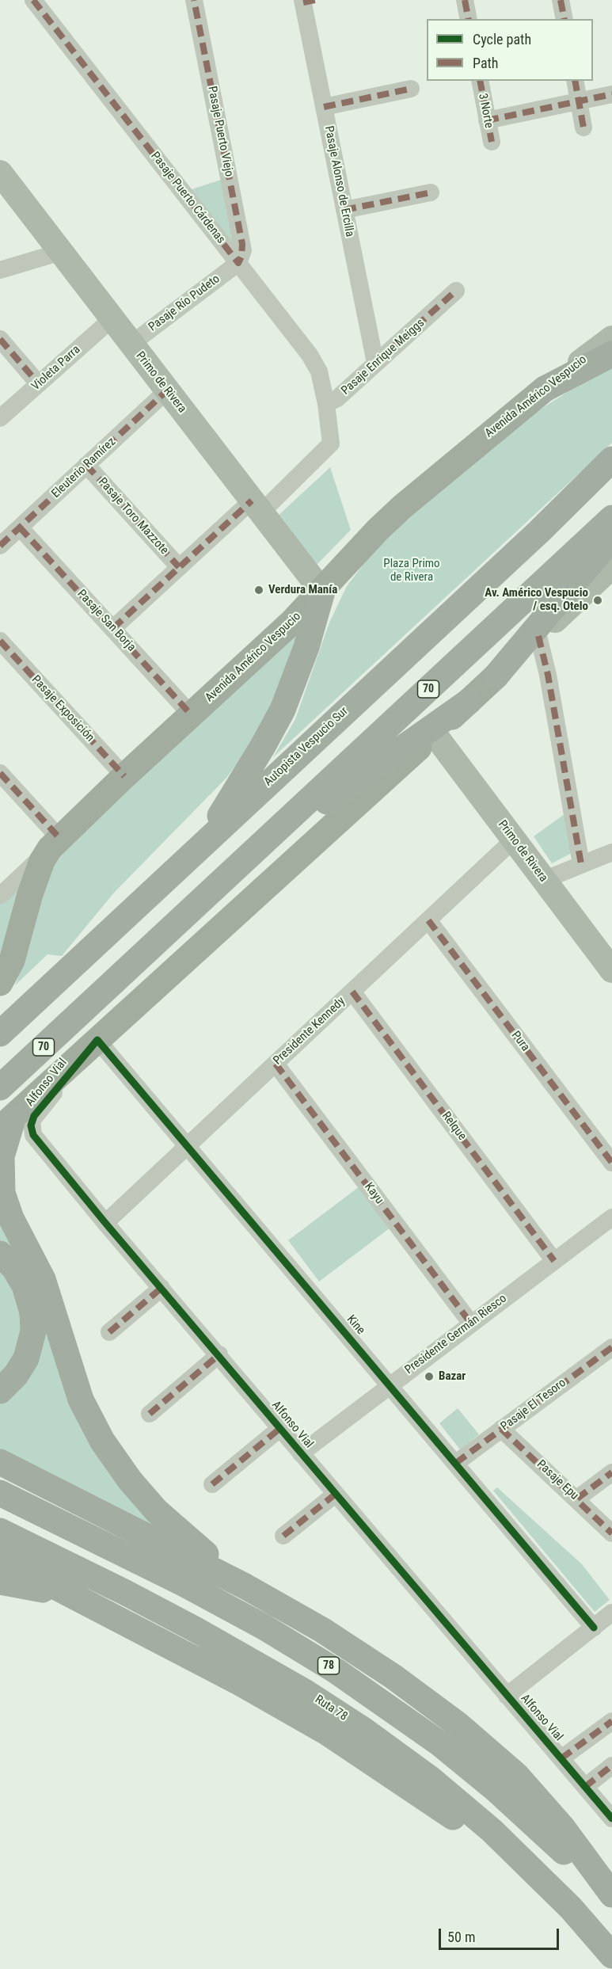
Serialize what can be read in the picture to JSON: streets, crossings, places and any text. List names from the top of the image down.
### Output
{
  "streets": {
    "highway": [
      "70",
      "Autopista Vespucio Sur",
      "78",
      "Ruta 78"
    ],
    "main road": ["Avenida Américo Vespucio"],
    "street": [
      "3 Norte",
      "Pasaje Puerto Viejo",
      "Pasaje Alonso de Ercilla",
      "Pasaje Puerto Cárdenas",
      "Pasaje Río Pudeto",
      "Pasaje Enrique Meiggs",
      "Violeta Parra",
      "Primo de Rivera",
      "Eleuterio Ramírez",
      "Pasaje Toro Mazzote",
      "Pasaje San Borja",
      "Pasaje Exposición",
      "Presidente Kennedy",
      "Pura",
      "Alfonso Vial",
      "Relque",
      "Kayu",
      "Kine",
      "Presidente Germán Riesco",
      "Pasaje El Tesoro",
      "Pasaje Epu"
    ]
  },
  "crossings": [
    ["Pasaje Puerto Viejo", "Pasaje Puerto Cárdenas"],
    ["Pasaje Puerto Viejo", "Pasaje Río Pudeto"],
    ["Pasaje Alonso de Ercilla", "Pasaje Enrique Meiggs"],
    ["Pasaje Puerto Cárdenas", "Pasaje Río Pudeto"],
    ["Pasaje Puerto Cárdenas", "Pasaje Enrique Meiggs"],
    ["Pasaje Río Pudeto", "Primo de Rivera"],
    ["Violeta Parra", "Primo de Rivera"],
    ["Primo de Rivera", "Avenida Américo Vespucio"],
    ["Primo de Rivera", "Eleuterio Ramírez"],
    ["Primo de Rivera", "Presidente Kennedy"],
    ["Avenida Américo Vespucio", "Pasaje San Borja"],
    ["Avenida Américo Vespucio", "Pasaje Exposición"],
    ["Eleuterio Ramírez", "Pasaje Toro Mazzote"],
    ["Eleuterio Ramírez", "Pasaje San Borja"],
    ["Presidente Kennedy", "Pura"],
    ["Presidente Kennedy", "Alfonso Vial"],
    ["Presidente Kennedy", "Relque"],
    ["Presidente Kennedy", "Kayu"],
    ["Presidente Kennedy", "Kine"],
    ["Alfonso Vial", "Kine"],
    ["Alfonso Vial", "Presidente Germán Riesco"],
    ["Relque", "Presidente Germán Riesco"],
    ["Kayu", "Presidente Germán Riesco"],
    ["Kine", "Presidente Germán Riesco"],
    ["Kine", "Pasaje El Tesoro"],
    ["Pasaje El Tesoro", "Pasaje Epu"]
  ],
  "parks": ["Plaza Primo de Rivera"],
  "places": ["Verdura Manía", "Av. Américo Vespucio / esq. Otelo", "Bazar"],
  "legend": ["Cycle path", "Path"],
  "scale_bar": "50 m"
}
